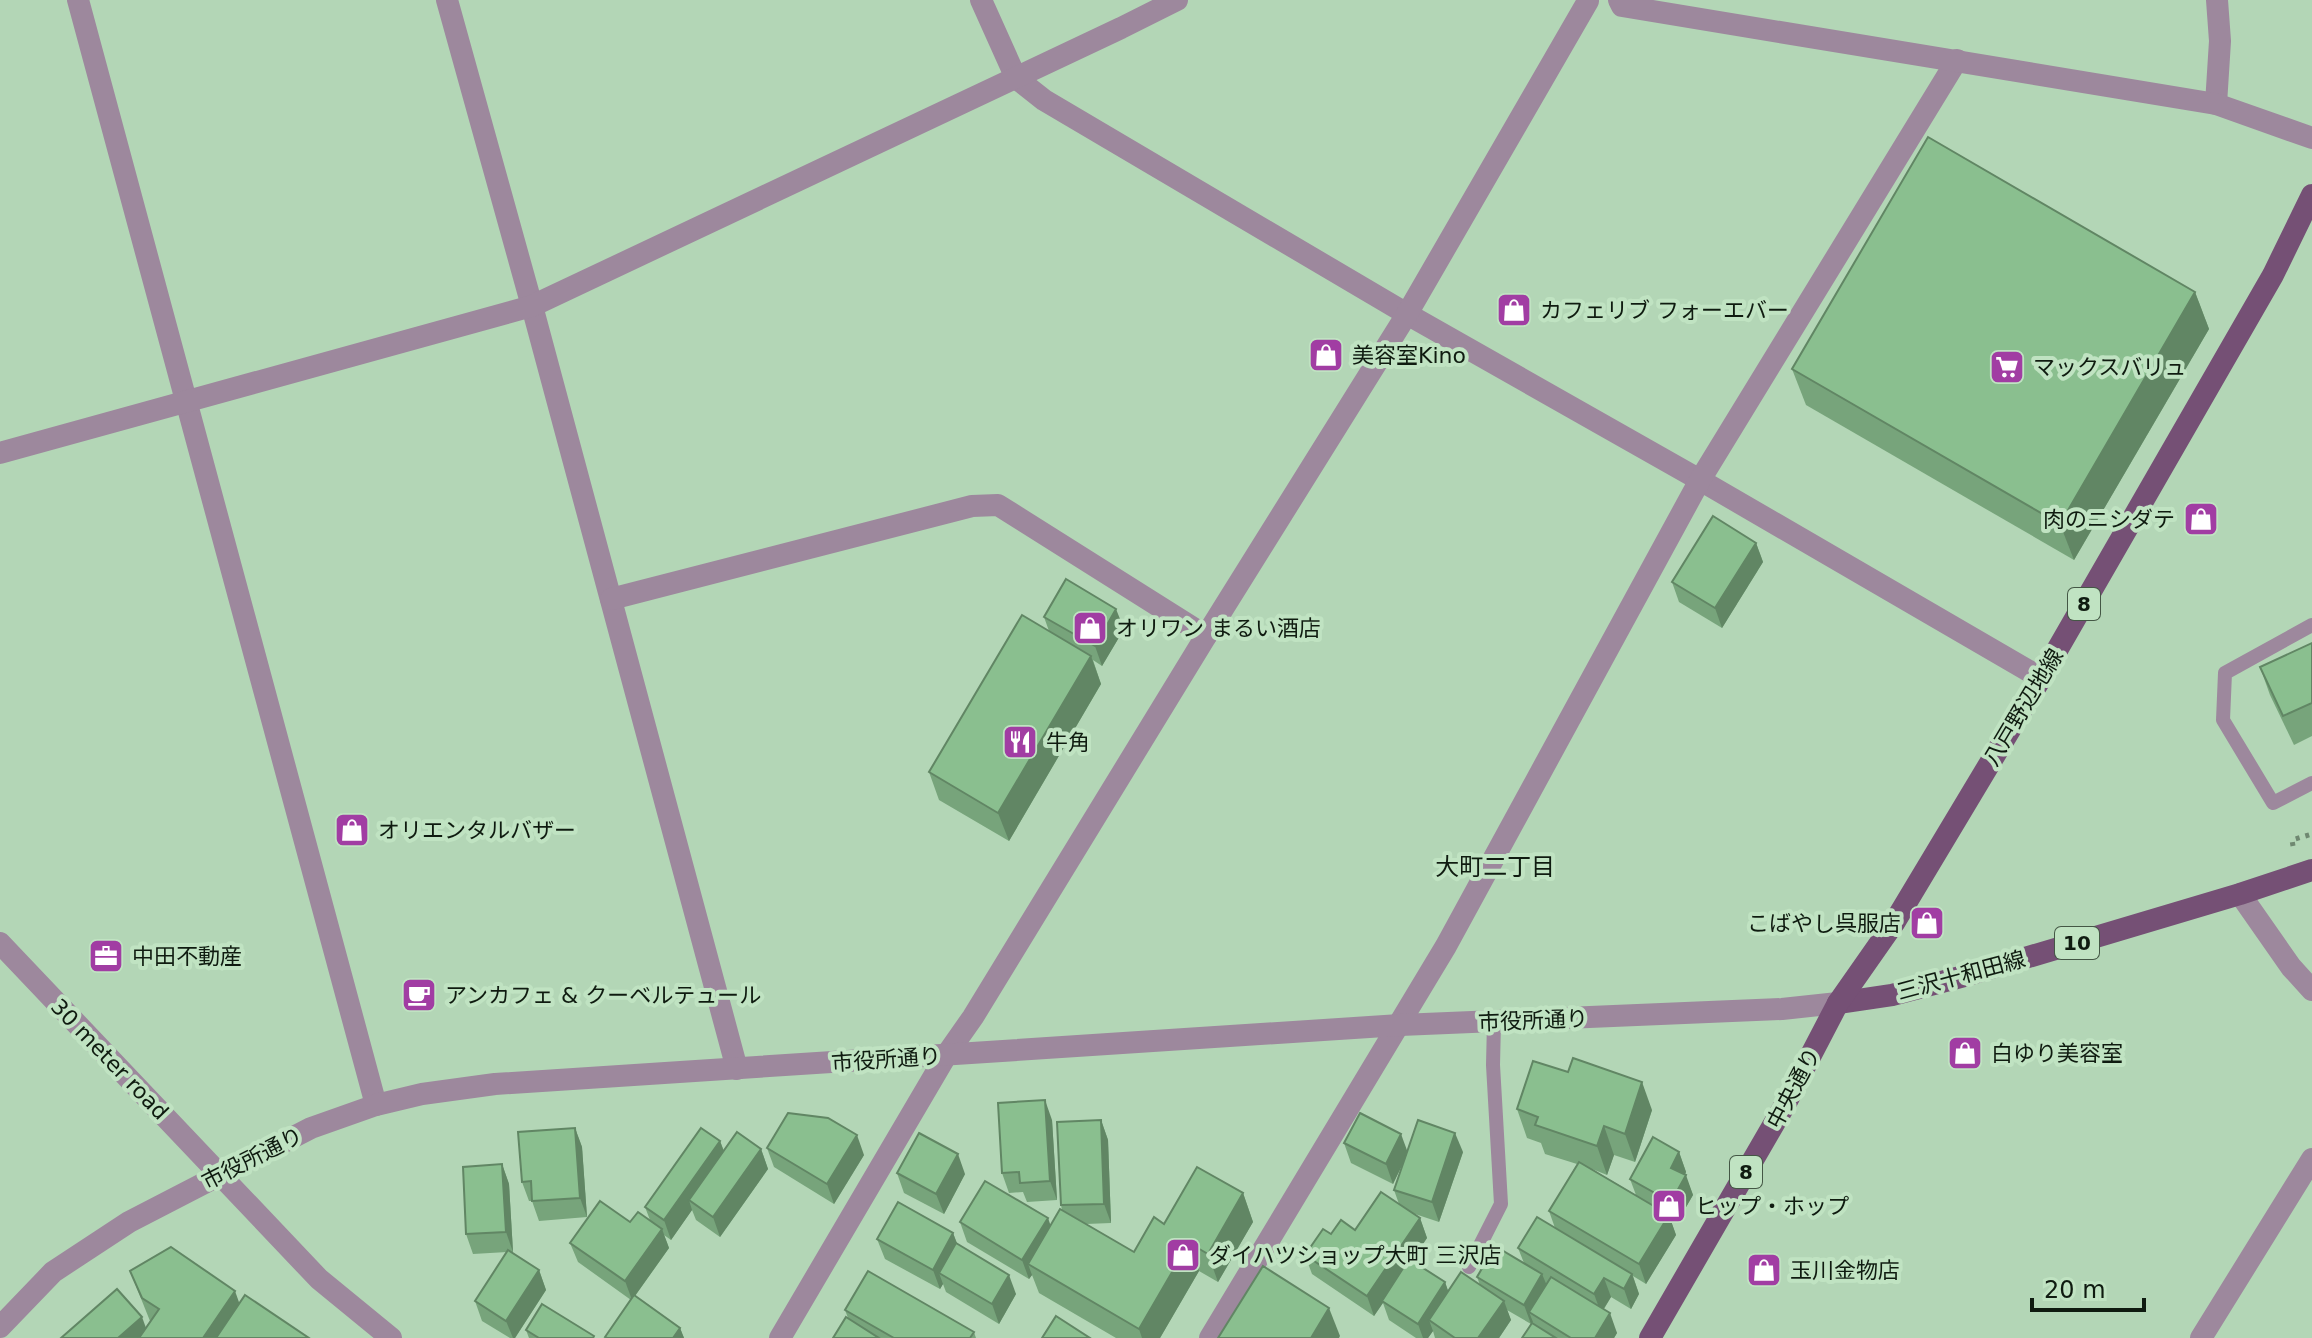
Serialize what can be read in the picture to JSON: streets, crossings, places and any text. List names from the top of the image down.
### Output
{
  "streets": {
    "main road": [
      "8",
      "八戸野辺地線",
      "10",
      "三沢十和田線",
      "中央通り"
    ],
    "street": ["市役所通り", "30 meter road"]
  },
  "crossings": [
    ["八戸野辺地線", "三沢十和田線"],
    ["八戸野辺地線", "市役所通り"],
    ["八戸野辺地線", "中央通り"],
    ["三沢十和田線", "市役所通り"],
    ["三沢十和田線", "中央通り"],
    ["市役所通り", "30 meter road"],
    ["市役所通り", "中央通り"]
  ],
  "districts": ["大町二丁目"],
  "places": {
    "shop": [
      "カフェリブ フォーエバー",
      "美容室Kino",
      "肉のニシダテ",
      "オリワン まるい酒店",
      "オリエンタルバザー",
      "こばやし呉服店",
      "白ゆり美容室",
      "ヒップ・ホップ",
      "ダイハツショップ大町 三沢店",
      "玉川金物店"
    ],
    "supermarket": ["マックスバリュ"],
    "restaurant": ["牛角"],
    "office": ["中田不動産"],
    "cafe": ["アンカフェ & クーベルテュール"]
  },
  "scale_bar": "20 m"
}
